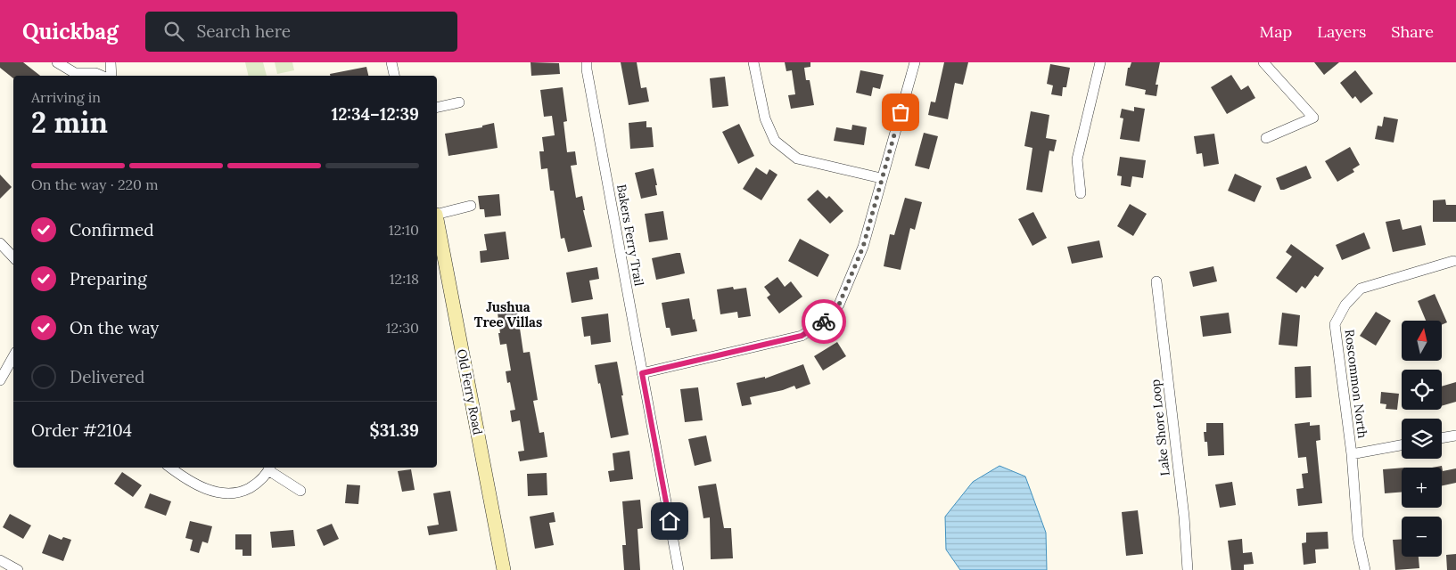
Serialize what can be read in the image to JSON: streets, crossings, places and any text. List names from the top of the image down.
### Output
{
  "streets": {
    "street": [
      "Bakers Ferry Trail",
      "Roscommon North",
      "Old Ferry Road",
      "Lake Shore Loop"
    ]
  },
  "districts": ["Jushua Tree Villas"],
  "north": "top",
  "page": {
    "header": "Quickbag",
    "search": "Search here",
    "nav": ["Map", "Layers", "Share"],
    "heading": ["2 min", "Arriving in", "12:34–12:39"],
    "panel": ["Order #2104", "$31.39"],
    "bar": "On the way · 220 m",
    "list": [
      ["Confirmed", "12:10"],
      ["Preparing", "12:18"],
      ["On the way", "12:30"],
      "Delivered"
    ],
    "map_buttons": ["+", "−"]
  }
}
